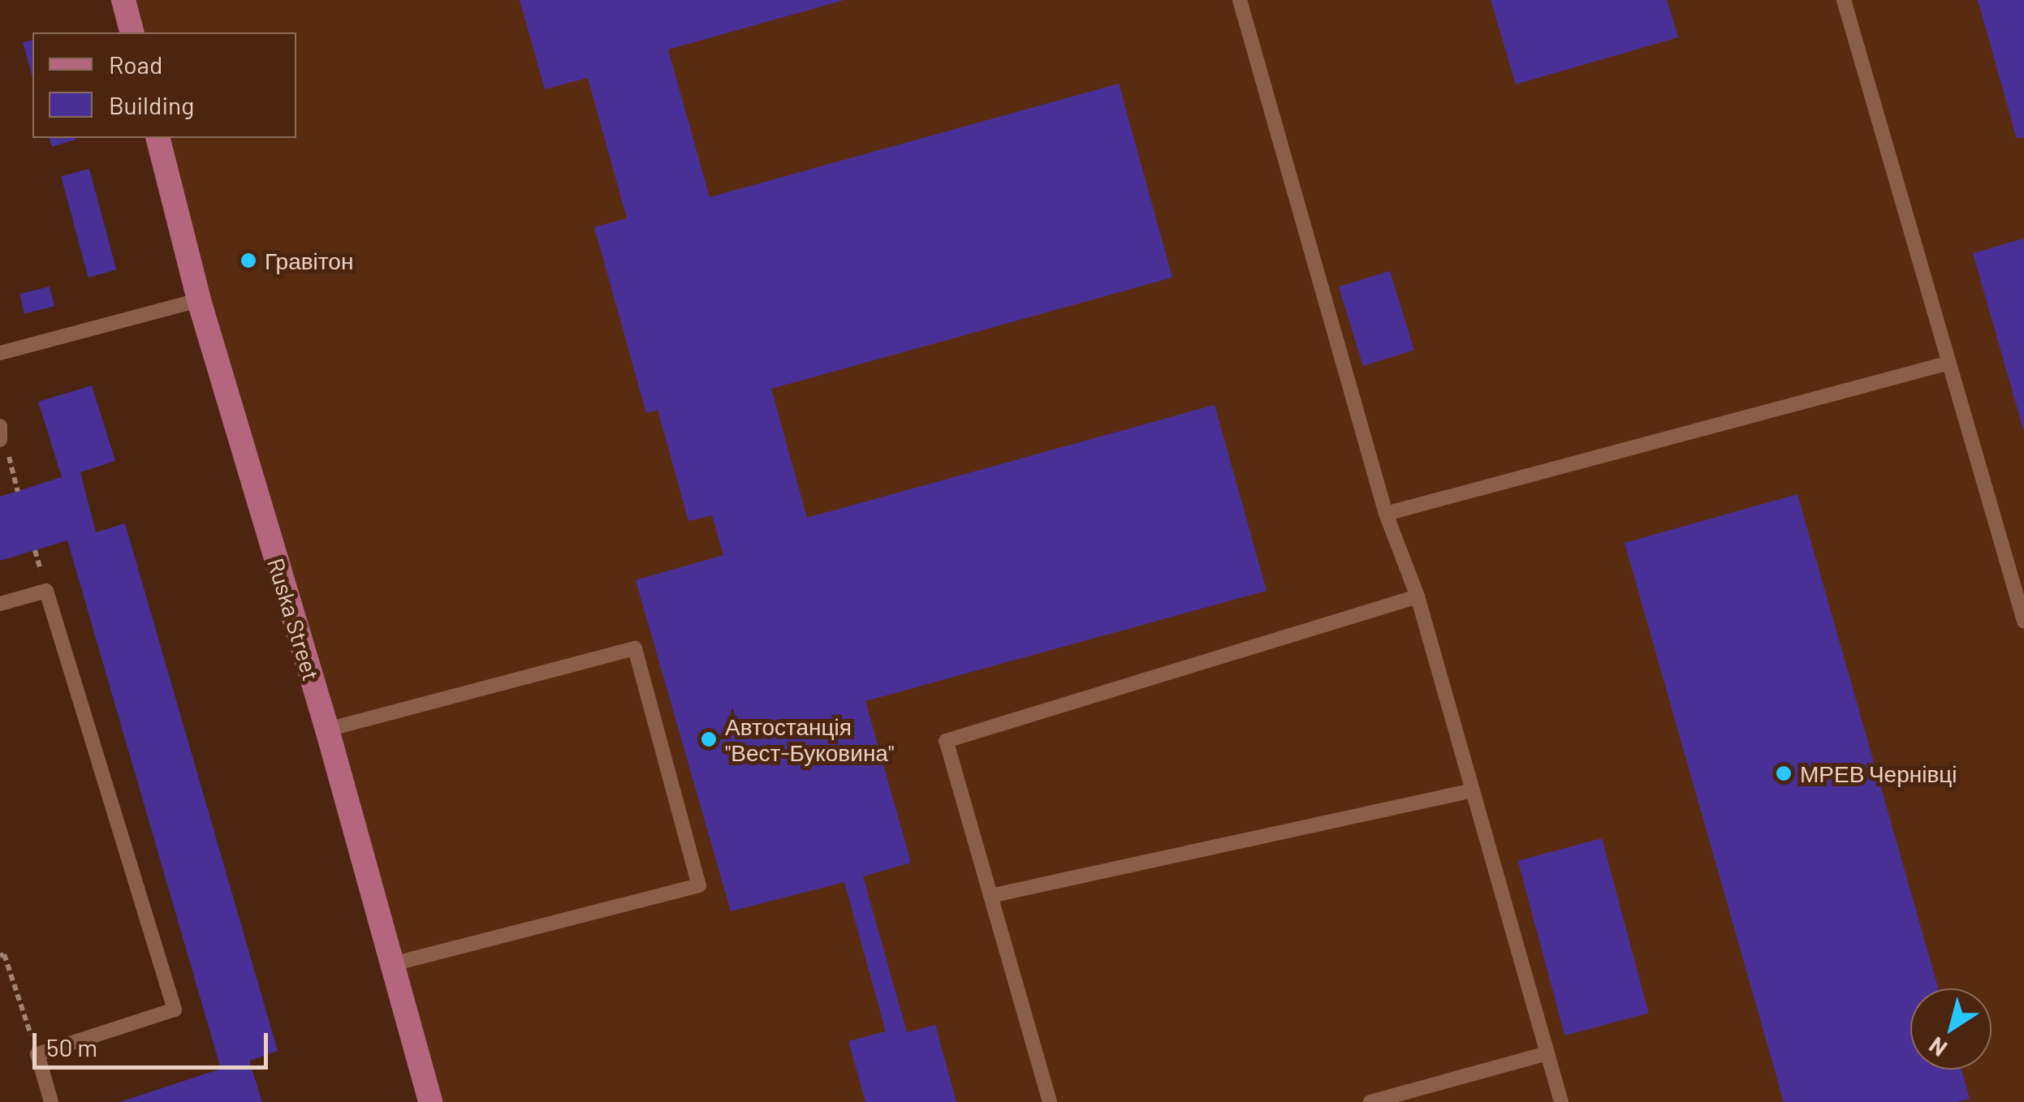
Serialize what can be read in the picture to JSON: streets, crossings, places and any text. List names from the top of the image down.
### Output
{
  "streets": {
    "main road": ["Ruska Street"]
  },
  "places": ["Гравітон", "Автостанція \"Вест-Буковина\"", "МРЕВ Чернівці"],
  "legend": ["Road", "Building"],
  "scale_bar": "50 m",
  "north": "bottom left"
}
